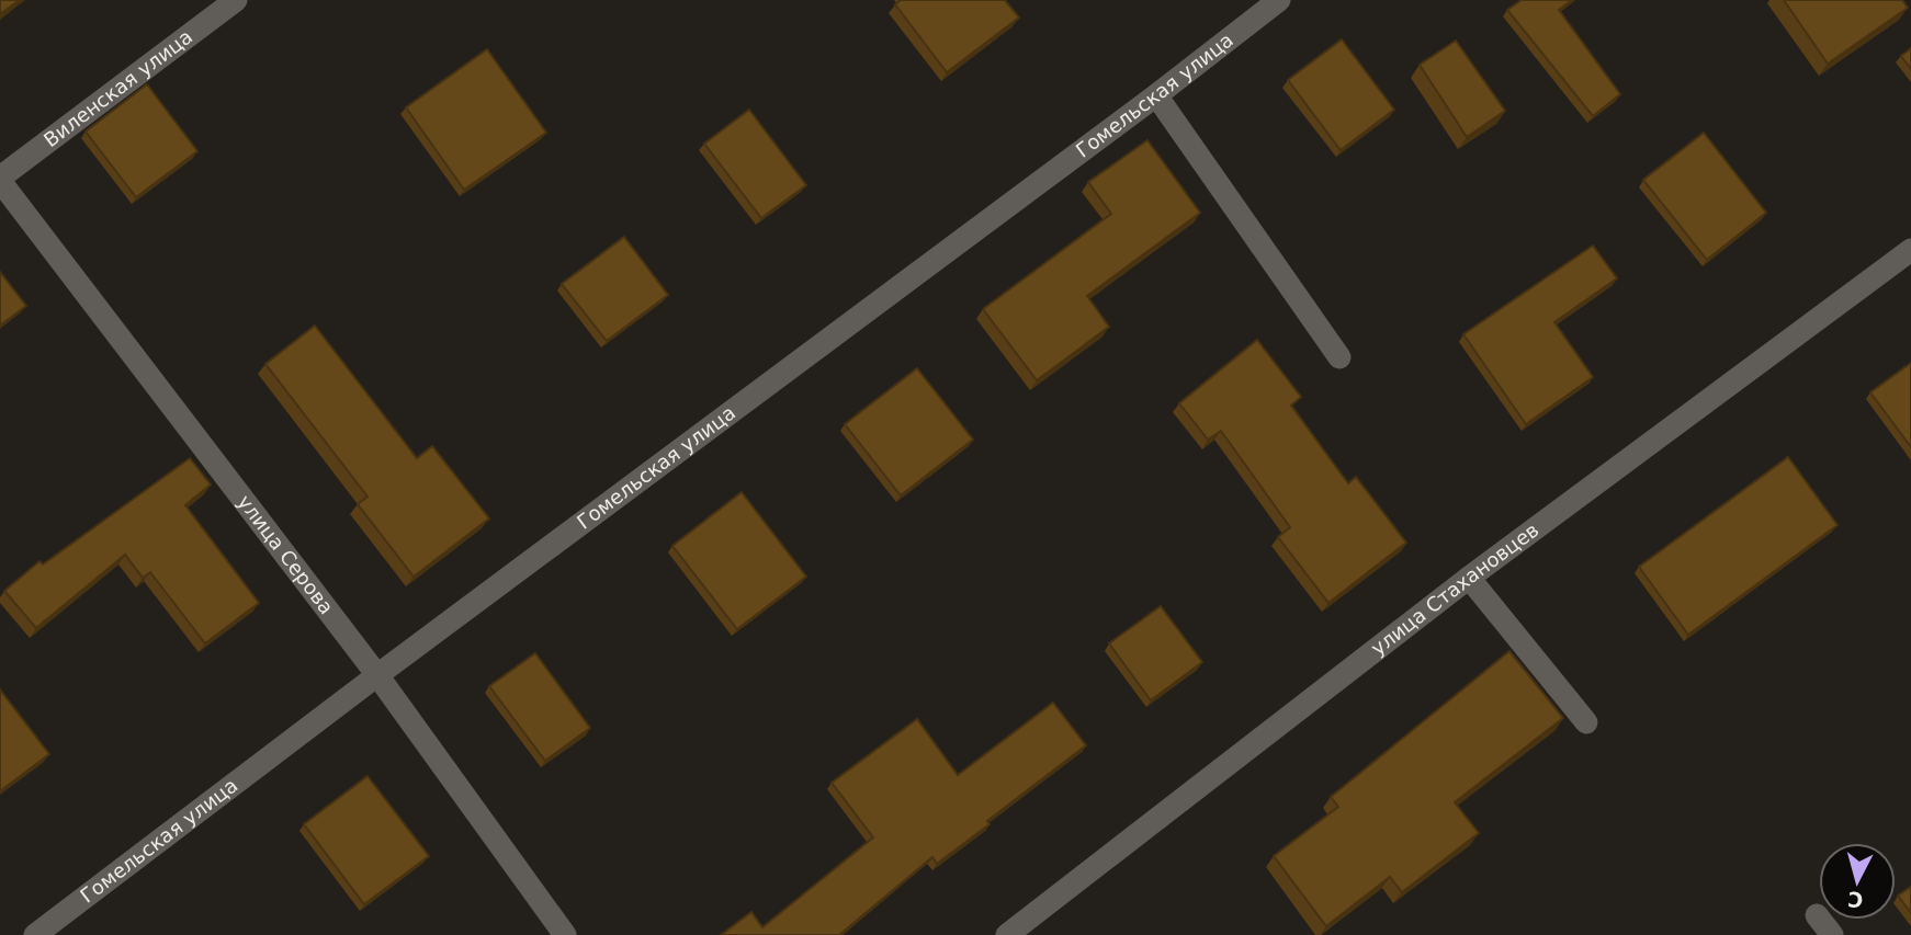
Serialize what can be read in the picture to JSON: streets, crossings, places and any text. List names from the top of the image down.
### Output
{
  "streets": {
    "street": [
      "Виленская улица",
      "Гомельская улица",
      "улица Серова",
      "улица Стахановцев"
    ]
  },
  "crossings": [
    ["Виленская улица", "улица Серова"],
    ["Гомельская улица", "улица Серова"]
  ],
  "north": "bottom"
}
